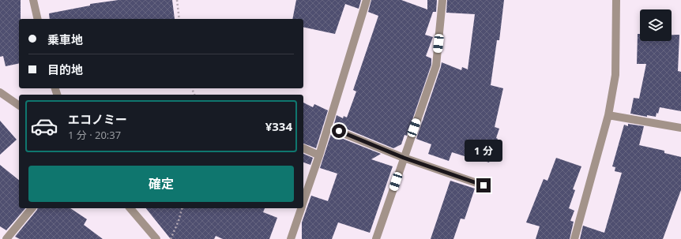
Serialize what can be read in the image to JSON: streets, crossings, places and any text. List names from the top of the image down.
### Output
{
  "page": {
    "banner": ["乗車地", "目的地"],
    "list": [
      {
        "name": "エコノミー",
        "note": "1 分 · 20:37",
        "value": "¥334"
      }
    ],
    "bubble": "1 分",
    "buttons": "確定"
  }
}
